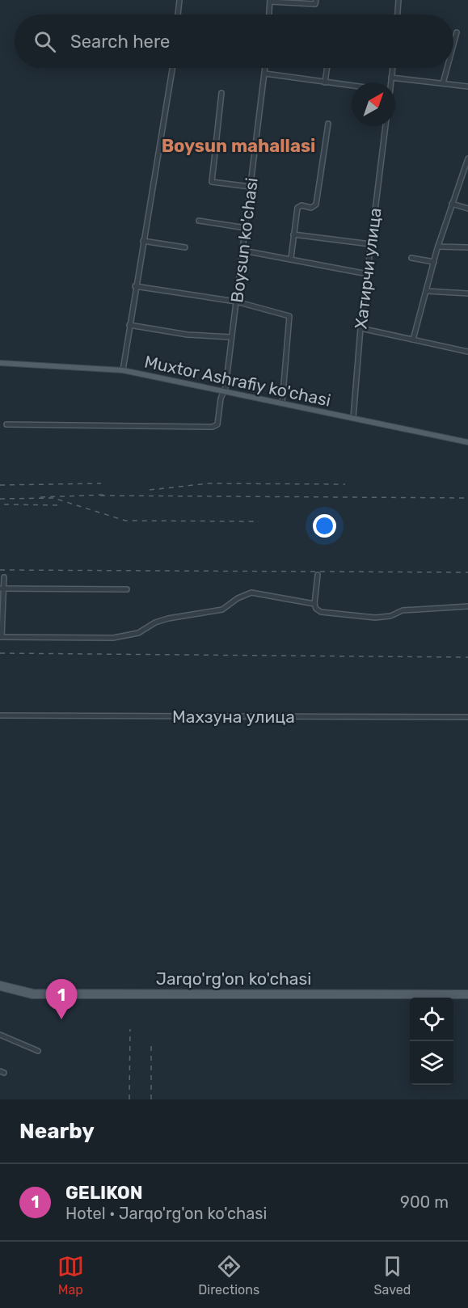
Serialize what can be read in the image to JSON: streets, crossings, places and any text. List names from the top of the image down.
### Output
{
  "streets": {
    "main road": ["Muxtor Ashrafiy ko'chasi", "Jarqo'rg'on ko'chasi"],
    "street": ["Boysun ko'chasi", "Хатирчи улица", "Махзуна улица"]
  },
  "crossings": [
    ["Boysun ko'chasi", "Muxtor Ashrafiy ko'chasi"],
    ["Хатирчи улица", "Muxtor Ashrafiy ko'chasi"]
  ],
  "districts": ["Boysun mahallasi"],
  "north": "top right",
  "page": {
    "search": "Search here",
    "pins": "1",
    "heading": "Nearby",
    "list": [
      {
        "mark": "1",
        "name": "GELIKON",
        "note": "Hotel · Jarqo'rg'on ko'chasi",
        "value": "900 m"
      }
    ],
    "nav": ["Map", "Directions", "Saved"]
  }
}
